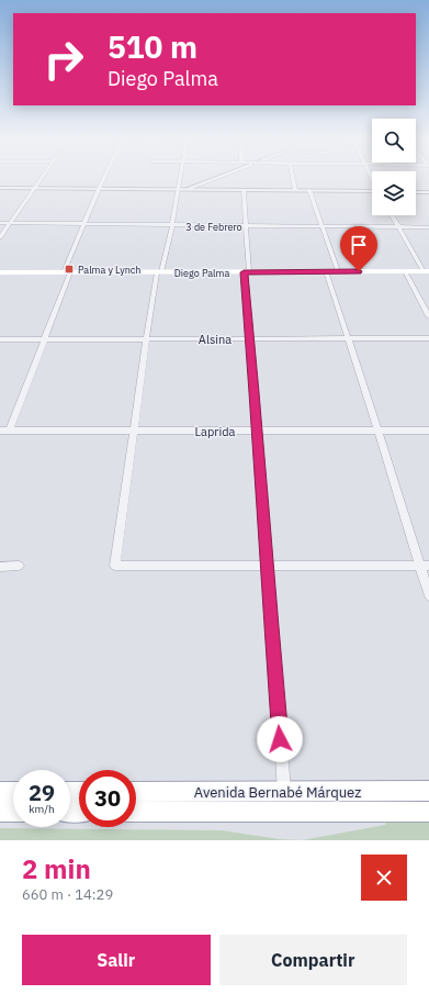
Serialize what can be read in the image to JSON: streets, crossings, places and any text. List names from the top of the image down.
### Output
{
  "streets": {
    "main road": ["Diego Palma", "Avenida Bernabé Márquez"],
    "street": ["3 de Febrero", "Alsina", "Laprida"]
  },
  "places": {
    "transit": ["Palma y Lynch"]
  },
  "page": {
    "turn": ["510 m", "Diego Palma"],
    "speed": "29 km/h",
    "limit": "30",
    "heading": ["2 min", "660 m · 14:29"],
    "buttons": ["Salir", "Compartir"]
  }
}
